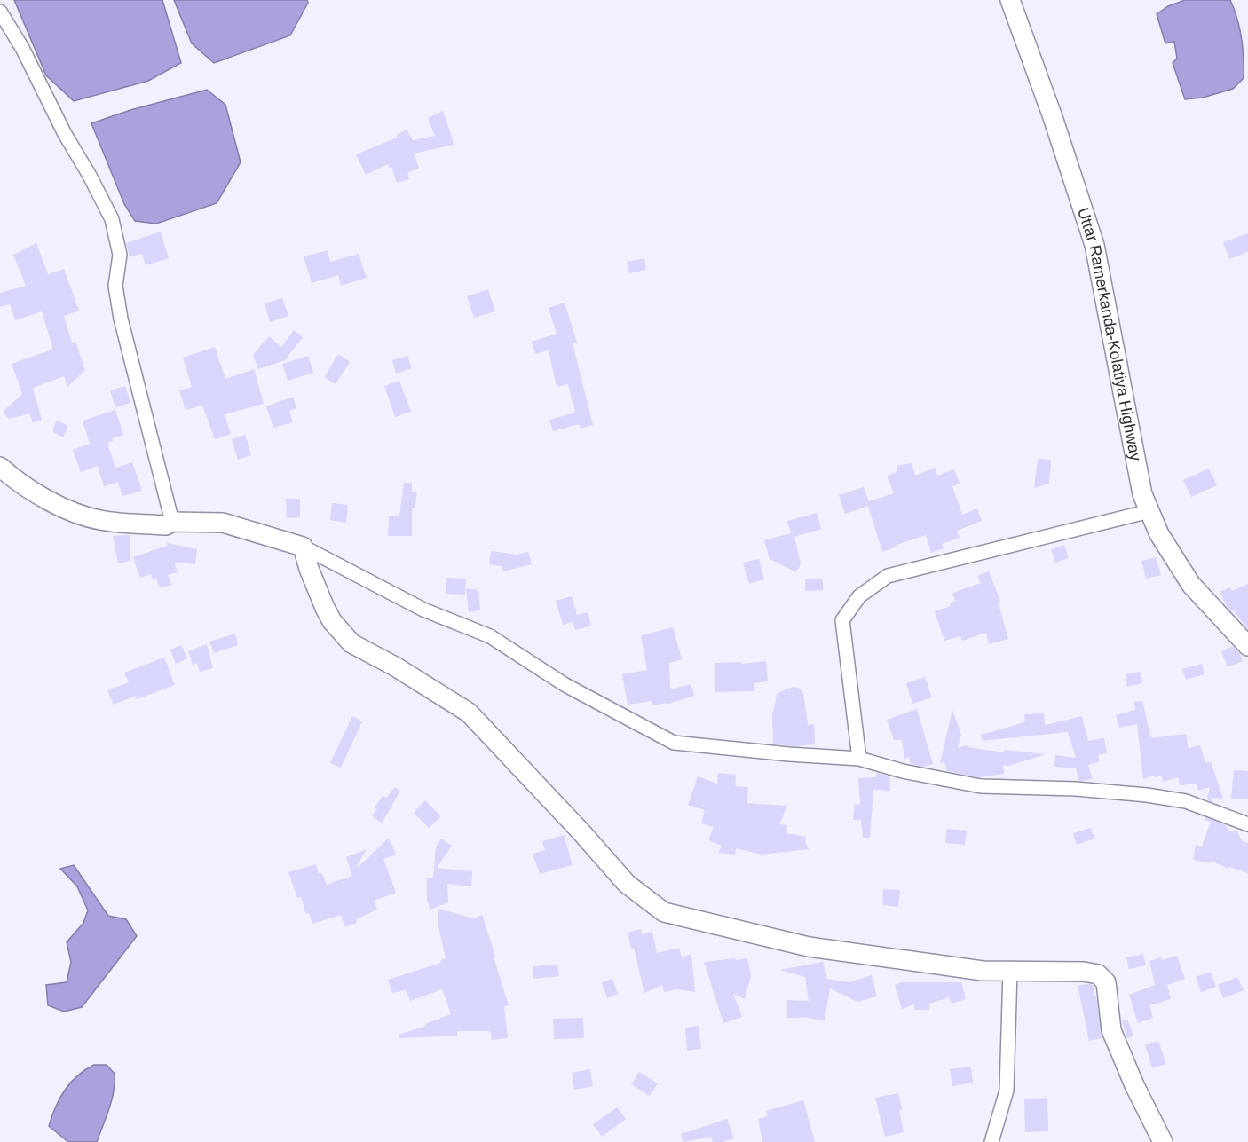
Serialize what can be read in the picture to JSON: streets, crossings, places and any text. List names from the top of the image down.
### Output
{
  "streets": {
    "main road": ["Uttar Ramerkanda-Kolatiya Highway"]
  }
}
